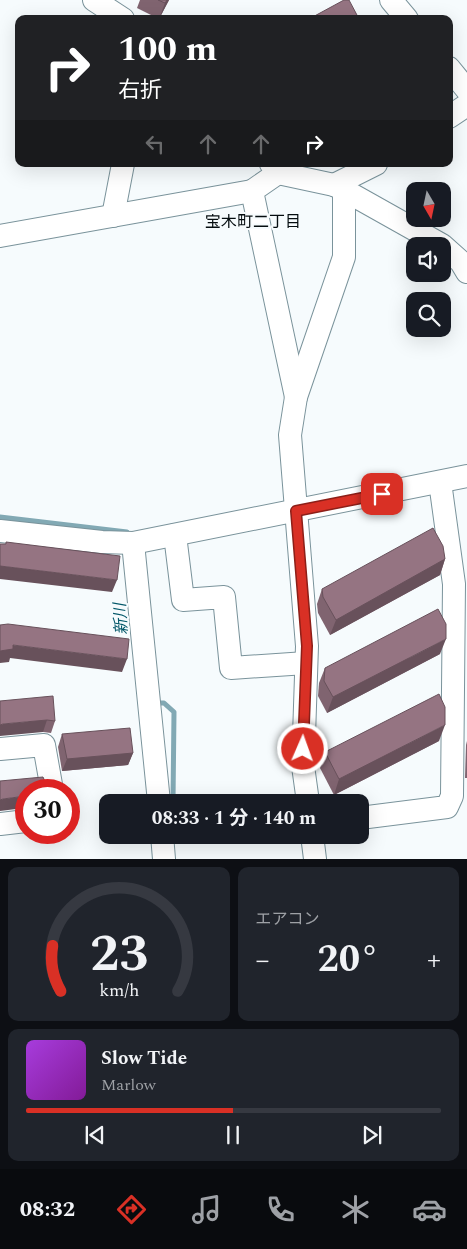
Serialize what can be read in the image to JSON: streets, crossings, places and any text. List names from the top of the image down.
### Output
{
  "districts": ["宝木町二丁目"],
  "water": ["新川"],
  "north": "bottom",
  "page": {
    "turn": ["100 m", "右折"],
    "limit": "30",
    "trip": "08:33 · 1 分 · 140 m",
    "tile": "エアコン",
    "heat": ["−", "20°", "+"],
    "song": ["Slow Tide", "Marlow"],
    "tabs": "08:32",
    "gauge": ["23", "km/h"]
  }
}
